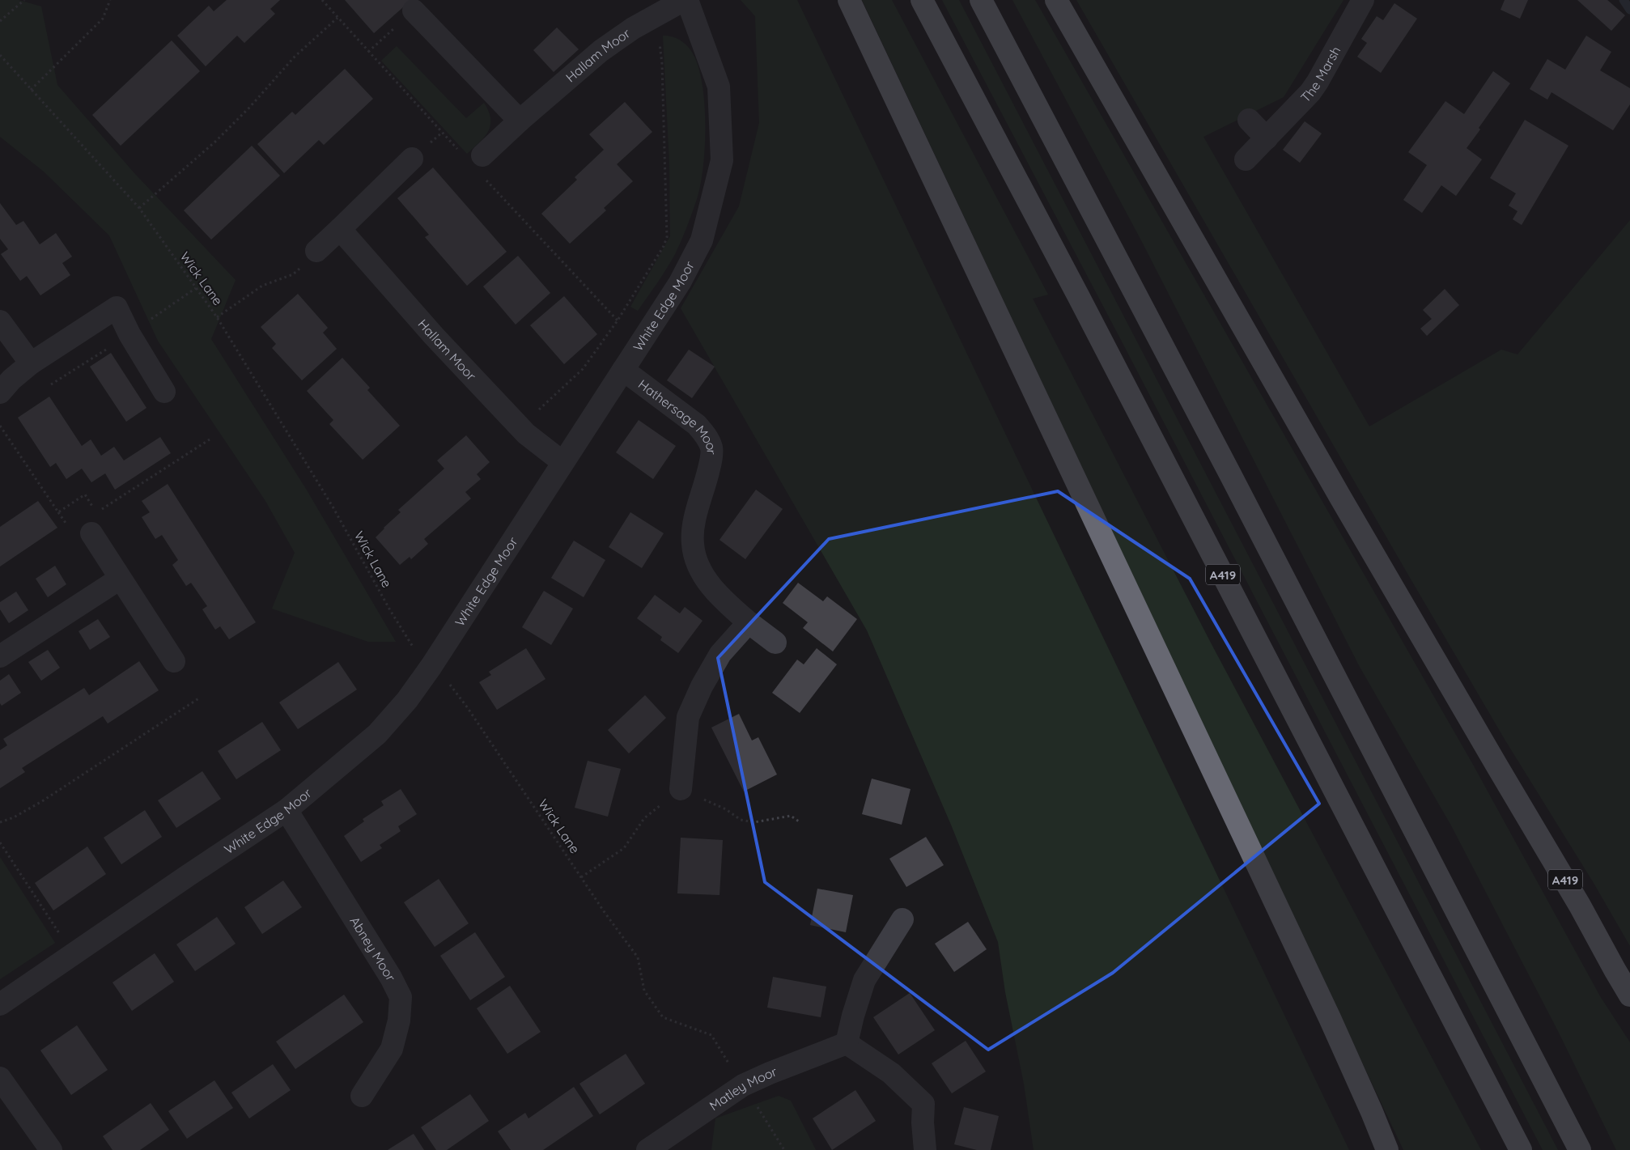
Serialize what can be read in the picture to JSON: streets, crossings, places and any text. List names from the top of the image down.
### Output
{
  "streets": {
    "highway": ["A419"],
    "street": [
      "Hallam Moor",
      "The Marsh",
      "White Edge Moor",
      "Hathersage Moor",
      "Abney Moor",
      "Matley Moor"
    ],
    "path": ["Wick Lane"]
  },
  "crossings": [
    ["Hallam Moor", "White Edge Moor"],
    ["Wick Lane", "White Edge Moor"],
    ["White Edge Moor", "Hathersage Moor"],
    ["White Edge Moor", "Abney Moor"]
  ]
}
